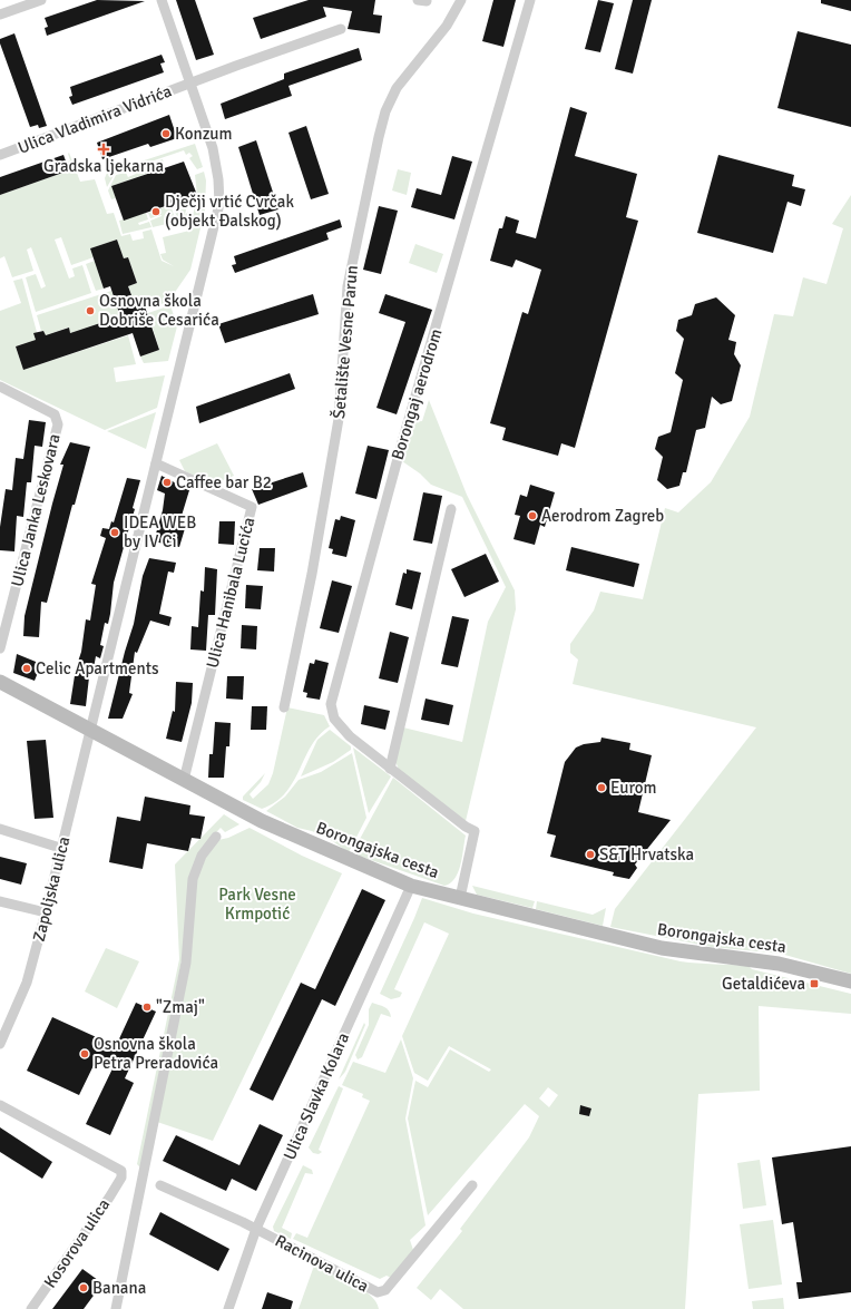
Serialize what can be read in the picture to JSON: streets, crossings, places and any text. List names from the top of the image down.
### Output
{
  "streets": {
    "street": [
      "Ulica Vladimira Vidrića",
      "Šetalište Vesne Parun",
      "Borongaj aerodrom",
      "Ulica Janka Leskovara",
      "Ulica Hanibala Lucića",
      "Borongajska cesta",
      "Zapoljska ulica",
      "Ulica Slavka Kolara",
      "Kosorova ulica",
      "Racinova ulica"
    ]
  },
  "crossings": [
    ["Ulica Vladimira Vidrića", "Zapoljska ulica"],
    ["Borongaj aerodrom", "Borongajska cesta"],
    ["Ulica Hanibala Lucića", "Borongajska cesta"],
    ["Ulica Hanibala Lucića", "Zapoljska ulica"],
    ["Borongajska cesta", "Zapoljska ulica"],
    ["Borongajska cesta", "Ulica Slavka Kolara"],
    ["Ulica Slavka Kolara", "Racinova ulica"]
  ],
  "parks": ["Park Vesne Krmpotić"],
  "places": {
    "other": [
      "Konzum",
      "Dječji vrtić Cvrčak (objekt Đalskog)",
      "Osnovna škola Dobriše Cesarića",
      "Caffee bar B2",
      "Aerodrom Zagreb",
      "IDEA WEB by IV Ci",
      "Celic Apartments",
      "Eurom",
      "S&T Hrvatska",
      "\"Zmaj\"",
      "Osnovna škola Petra Preradovića",
      "Banana"
    ],
    "health": ["Gradska ljekarna"],
    "transit": ["Getaldićeva"]
  }
}
